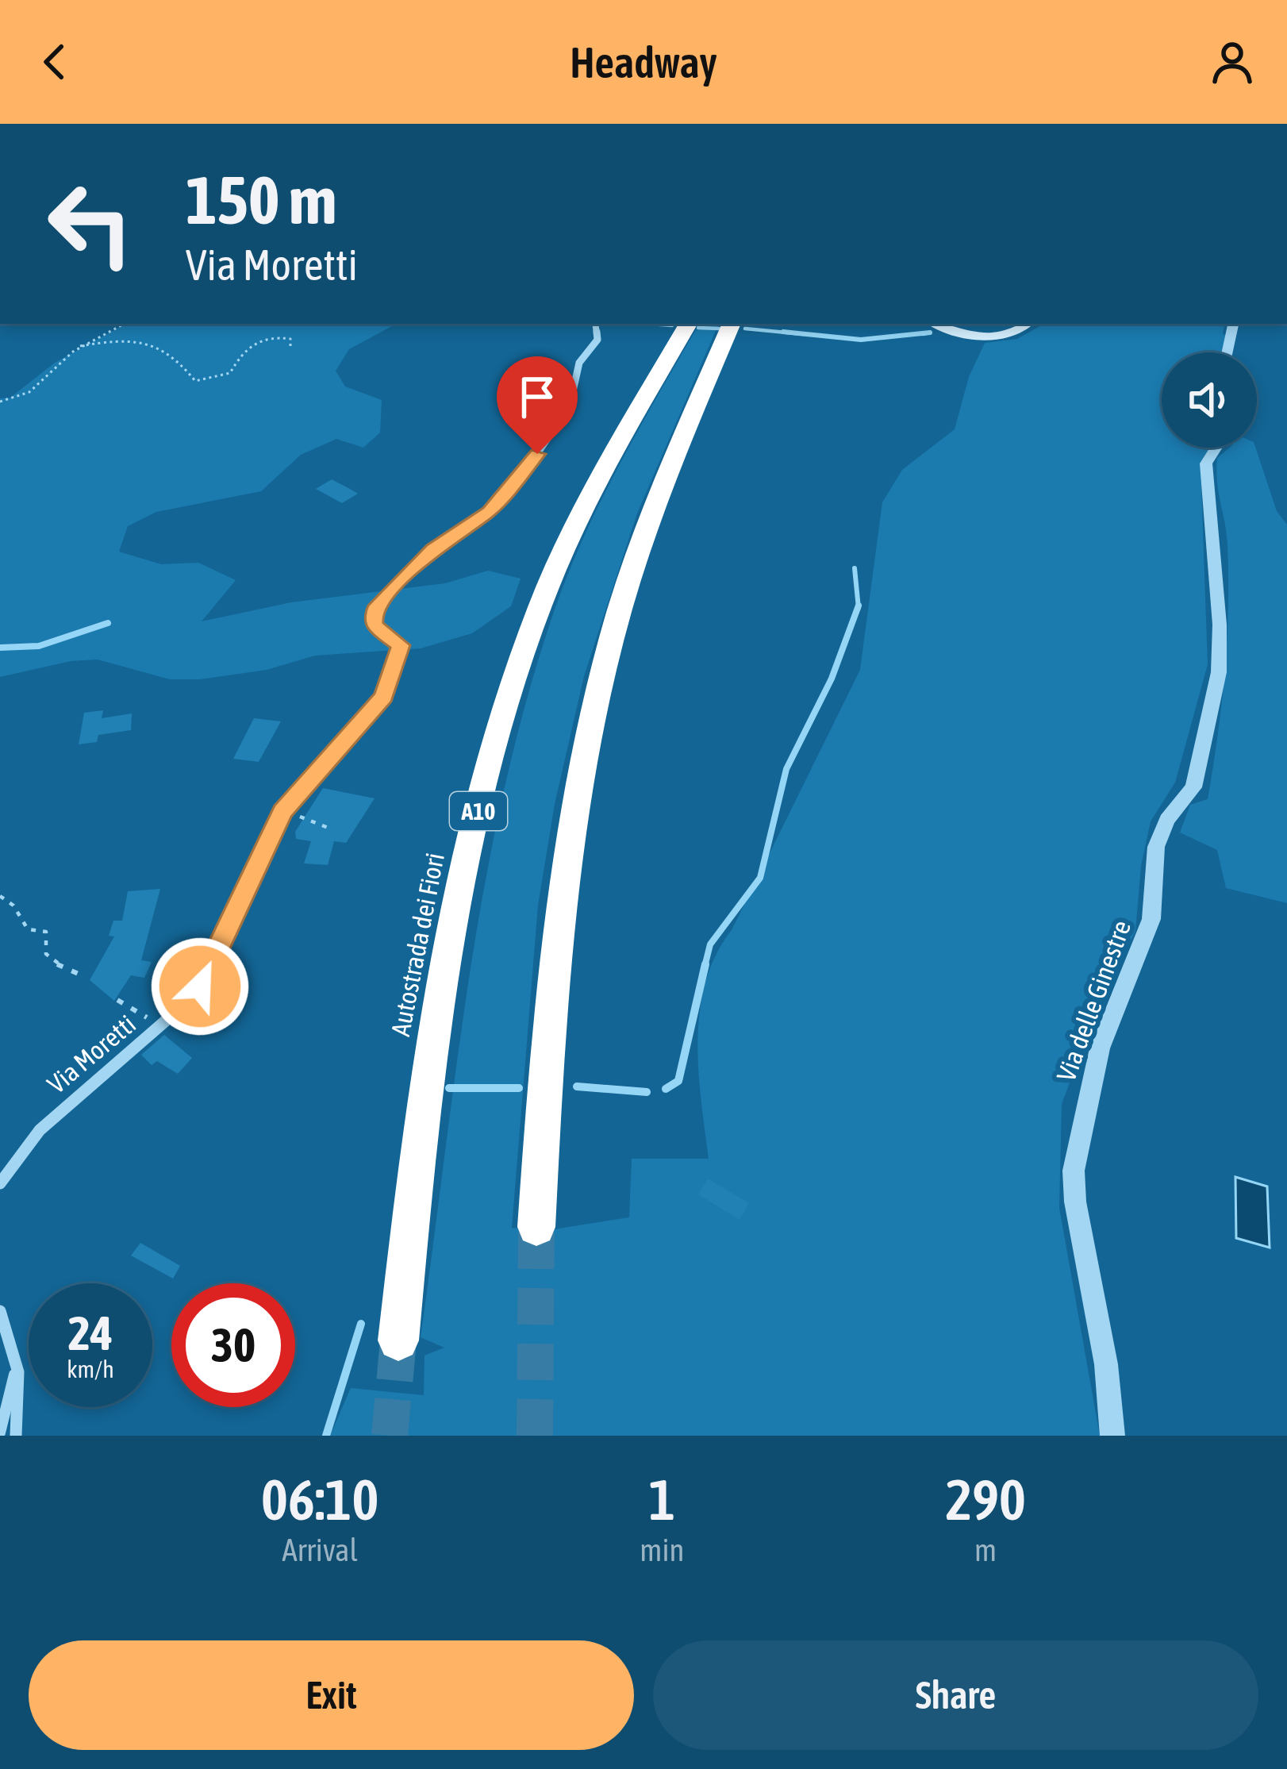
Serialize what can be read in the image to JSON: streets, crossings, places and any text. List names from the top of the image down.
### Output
{
  "streets": {
    "highway": ["A10", "Autostrada dei Fiori"],
    "street": ["Via delle Ginestre", "Via Moretti"]
  },
  "page": {
    "header": "Headway",
    "turn": ["150 m", "Via Moretti"],
    "speed": "24 km/h",
    "limit": "30",
    "eta": [
      "06:10",
      "Arrival",
      "1",
      "min",
      "290",
      "m"
    ],
    "buttons": ["Exit", "Share"]
  }
}
